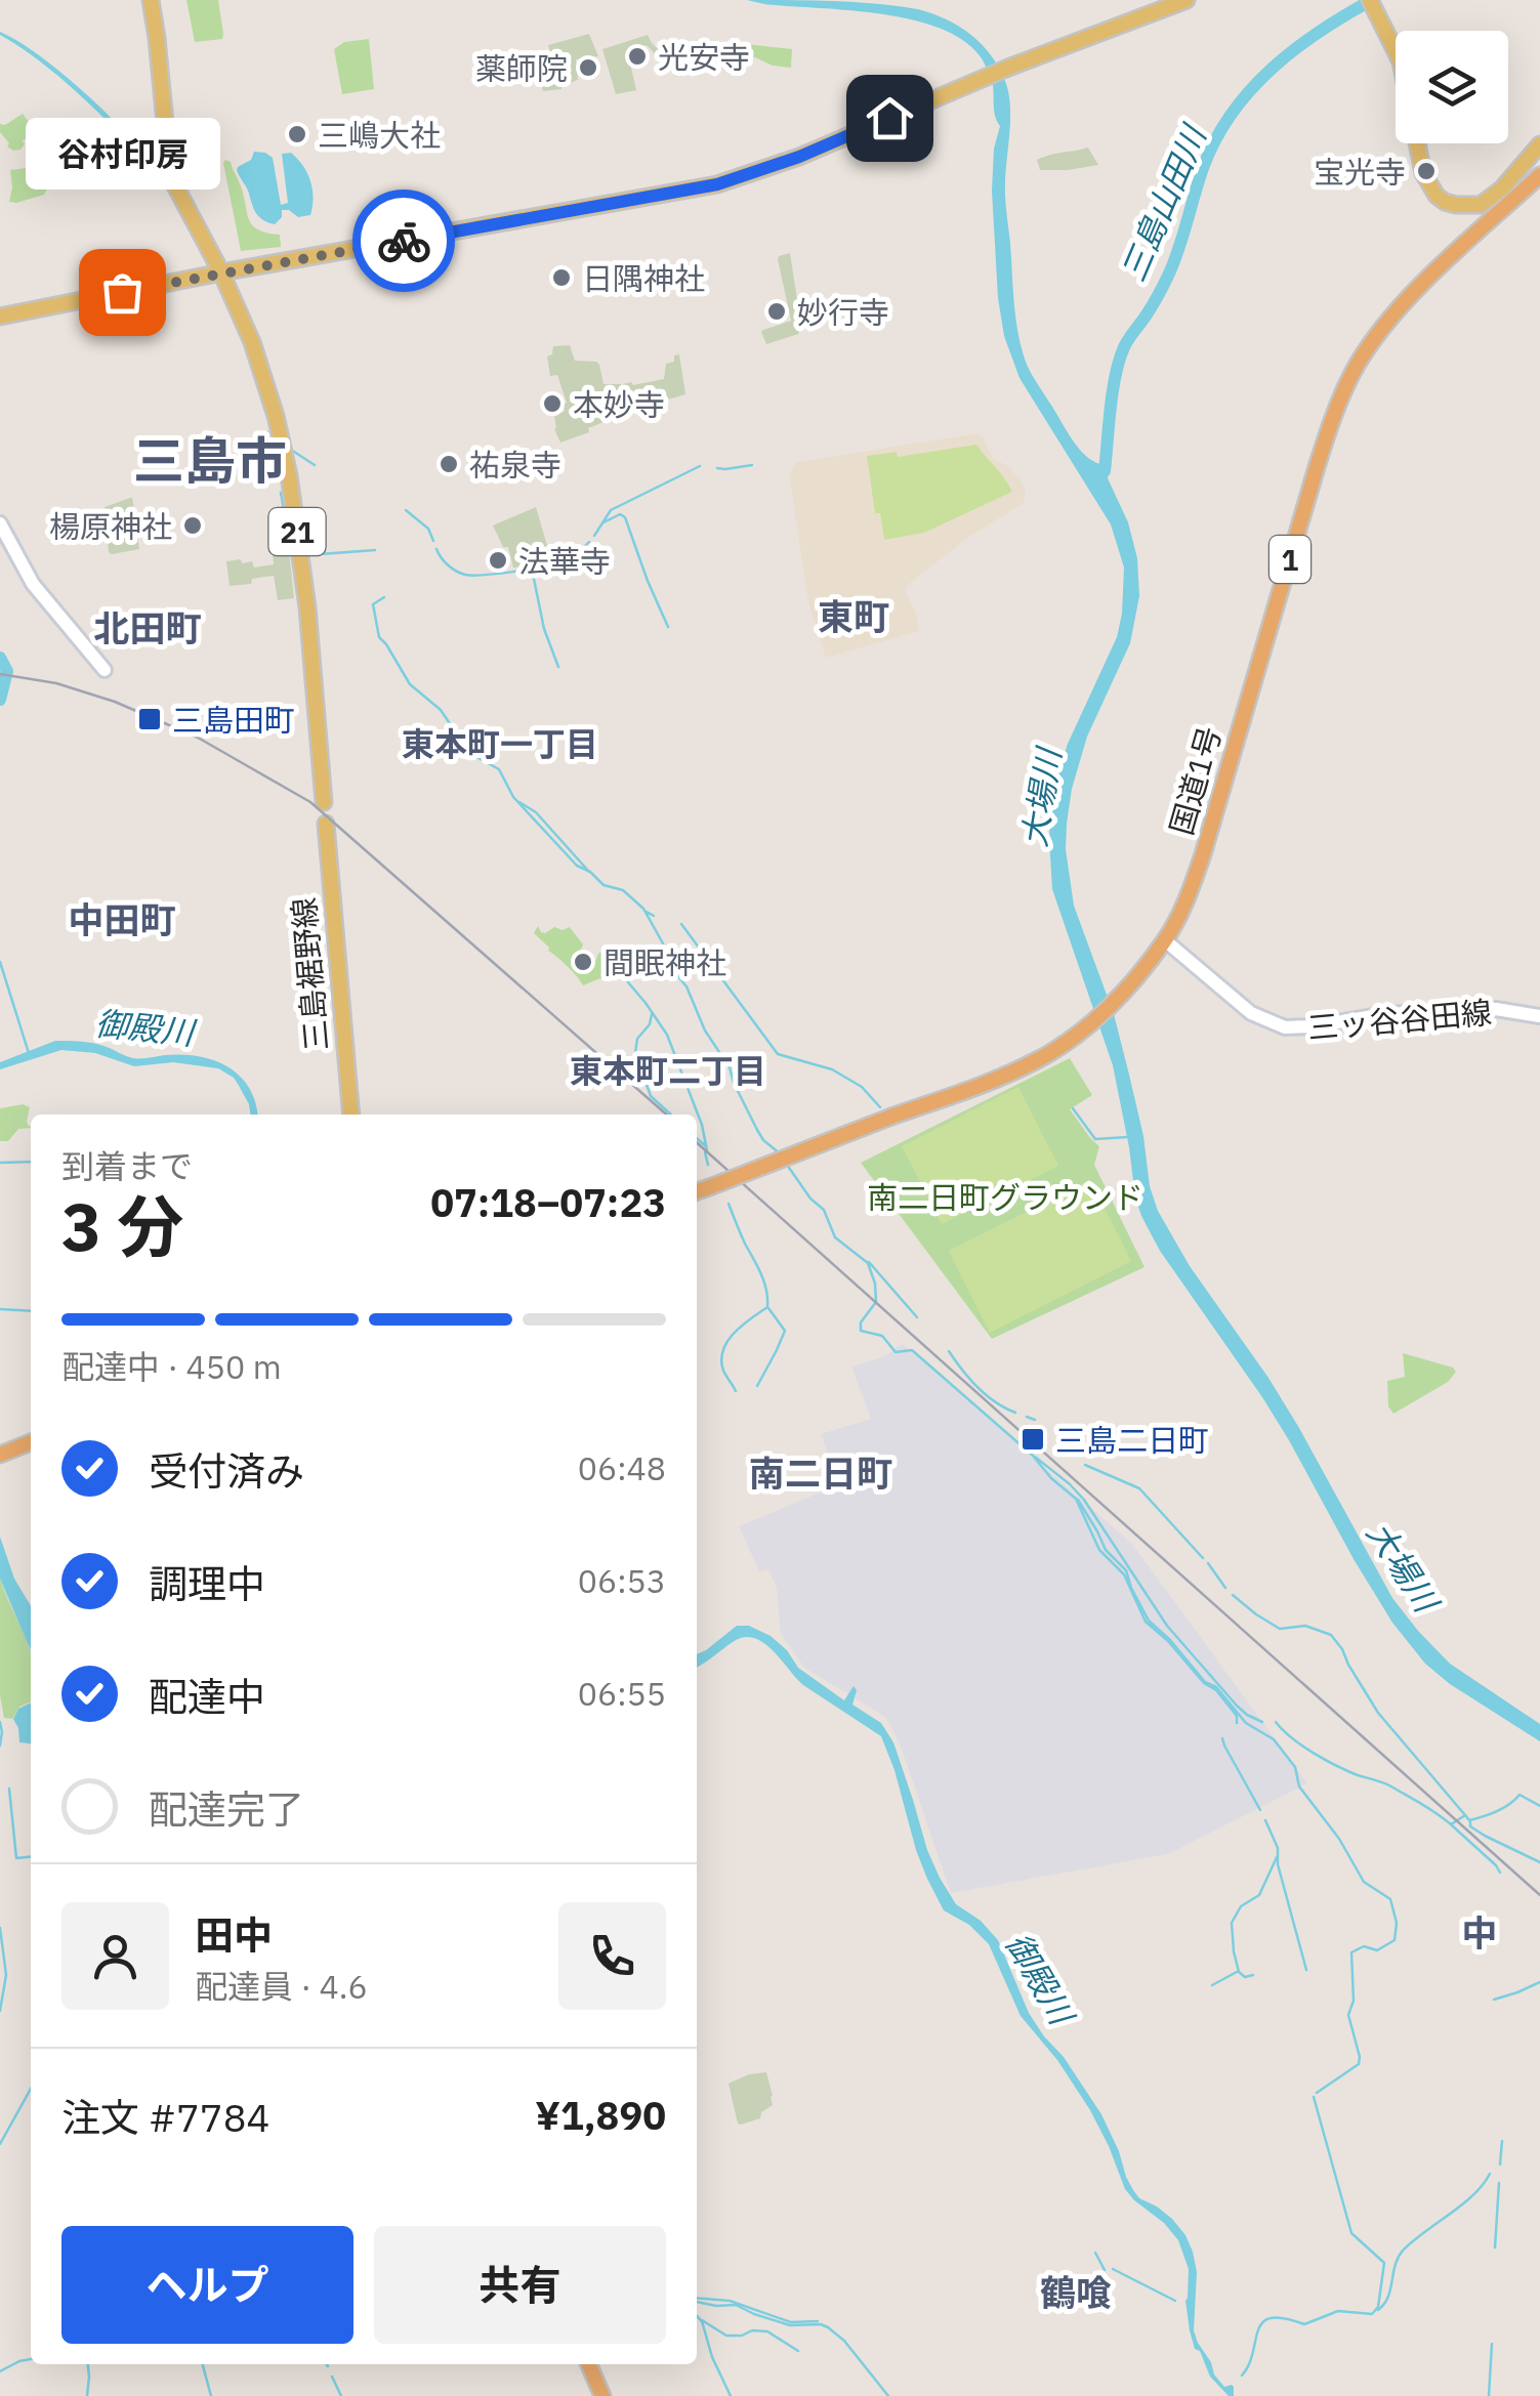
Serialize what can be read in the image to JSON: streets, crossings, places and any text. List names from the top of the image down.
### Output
{
  "streets": {
    "highway": ["1", "国道1号"],
    "main road": ["21", "三島裾野線", "三ッ谷谷田線"]
  },
  "crossings": [
    ["国道1号", "三ッ谷谷田線"]
  ],
  "districts": [
    "三島市",
    "東町",
    "北田町",
    "東本町一丁目",
    "中田町",
    "東本町二丁目",
    "南二日町",
    "中",
    "鶴喰"
  ],
  "water": ["三島山田川", "大場川", "御殿川"],
  "parks": ["南二日町グラウンド"],
  "places": {
    "other": [
      "光安寺",
      "薬師院",
      "三嶋大社",
      "宝光寺",
      "日隅神社",
      "谷村印房",
      "妙行寺",
      "本妙寺",
      "祐泉寺",
      "楊原神社",
      "法華寺",
      "間眠神社"
    ],
    "transit": ["三島田町", "三島二日町"]
  },
  "page": {
    "bubble": "谷村印房",
    "heading": ["3 分", "到着まで", "07:18–07:23"],
    "panel": [
      "田中",
      "配達員 · 4.6",
      "注文 #7784",
      "¥1,890"
    ],
    "bar": "配達中 · 450 m",
    "list": [
      ["受付済み", "06:48"],
      ["調理中", "06:53"],
      ["配達中", "06:55"],
      "配達完了"
    ],
    "buttons": ["ヘルプ", "共有"]
  }
}
